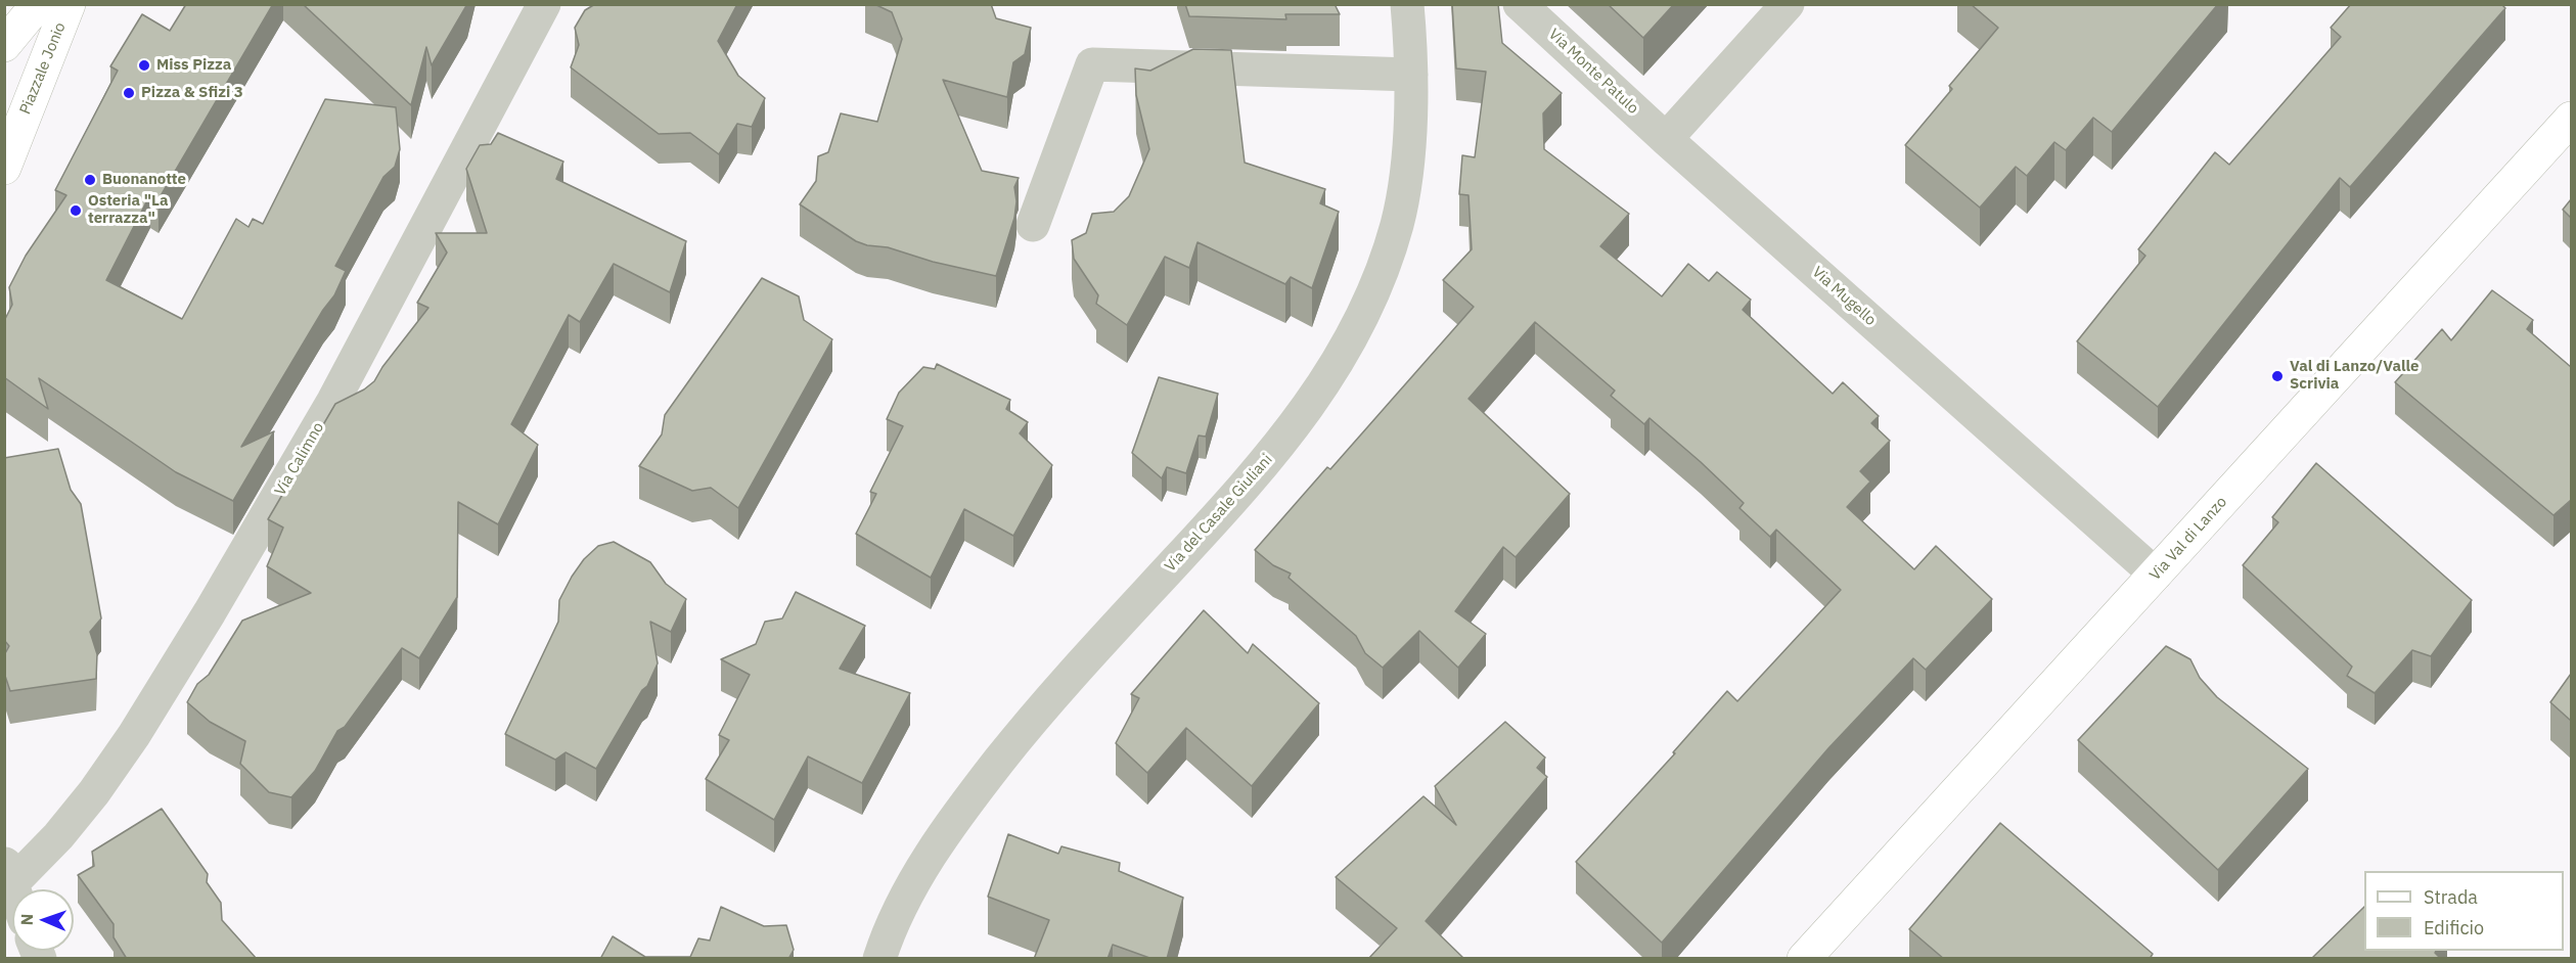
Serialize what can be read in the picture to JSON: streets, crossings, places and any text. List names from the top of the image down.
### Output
{
  "streets": {
    "street": [
      "Piazzale Jonio",
      "Via Monte Patulo",
      "Via Mugello",
      "Via Calimno",
      "Via del Casale Giuliani",
      "Via Val di Lanzo"
    ]
  },
  "crossings": [
    ["Via Monte Patulo", "Via Mugello"],
    ["Via Mugello", "Via Val di Lanzo"]
  ],
  "places": [
    "Miss Pizza",
    "Pizza & Sfizi 3",
    "Buonanotte",
    "Osteria \"La terrazza\"",
    "Val di Lanzo/Valle Scrivia"
  ],
  "legend": ["Strada", "Edificio"],
  "north": "left"
}
